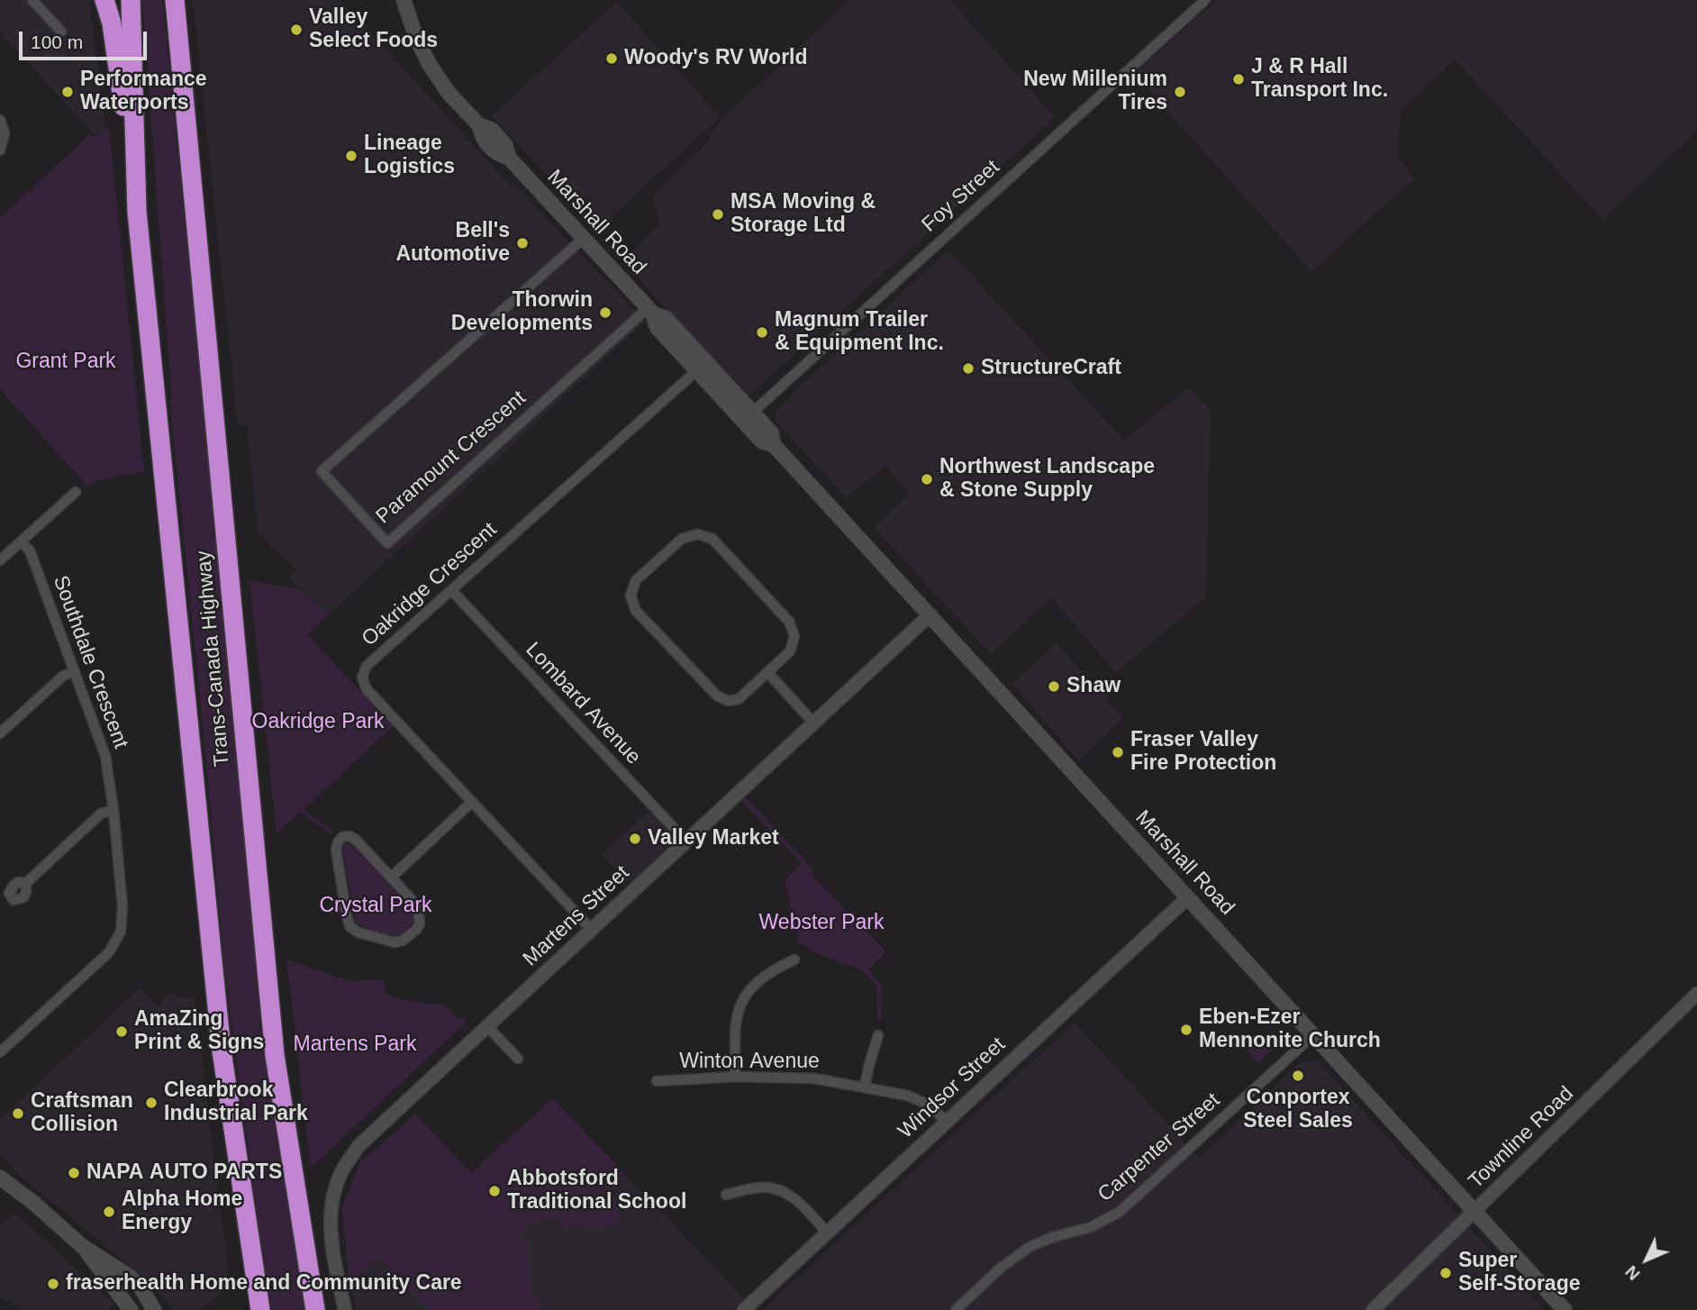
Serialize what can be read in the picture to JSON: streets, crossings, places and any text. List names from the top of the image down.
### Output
{
  "streets": {
    "highway": ["Trans-Canada Highway"],
    "main road": ["Marshall Road"],
    "street": [
      "Foy Street",
      "Paramount Crescent",
      "Oakridge Crescent",
      "Southdale Crescent",
      "Lombard Avenue",
      "Martens Street",
      "Winton Avenue",
      "Windsor Street",
      "Townline Road",
      "Carpenter Street"
    ]
  },
  "crossings": [
    ["Foy Street", "Marshall Road"],
    ["Marshall Road", "Paramount Crescent"],
    ["Marshall Road", "Oakridge Crescent"],
    ["Marshall Road", "Martens Street"],
    ["Marshall Road", "Windsor Street"],
    ["Marshall Road", "Townline Road"],
    ["Marshall Road", "Carpenter Street"],
    ["Oakridge Crescent", "Lombard Avenue"],
    ["Oakridge Crescent", "Martens Street"],
    ["Lombard Avenue", "Martens Street"],
    ["Winton Avenue", "Windsor Street"]
  ],
  "parks": [
    "Grant Park",
    "Oakridge Park",
    "Crystal Park",
    "Webster Park",
    "Martens Park"
  ],
  "places": [
    "Valley Select Foods",
    "Woody's RV World",
    "J & R Hall Transport Inc.",
    "Performance Waterports",
    "New Millenium Tires",
    "Lineage Logistics",
    "MSA Moving & Storage Ltd",
    "Bell's Automotive",
    "Thorwin Developments",
    "Magnum Trailer & Equipment Inc.",
    "StructureCraft",
    "Northwest Landscape & Stone Supply",
    "Shaw",
    "Fraser Valley Fire Protection",
    "Valley Market",
    "Eben-Ezer Mennonite Church",
    "AmaZing Print & Signs",
    "Conportex Steel Sales",
    "Clearbrook Industrial Park",
    "Craftsman Collision",
    "NAPA AUTO PARTS",
    "Abbotsford Traditional School",
    "Alpha Home Energy",
    "Super Self-Storage",
    "fraserhealth Home and Community Care"
  ],
  "scale_bar": "100 m",
  "north": "bottom left"
}
